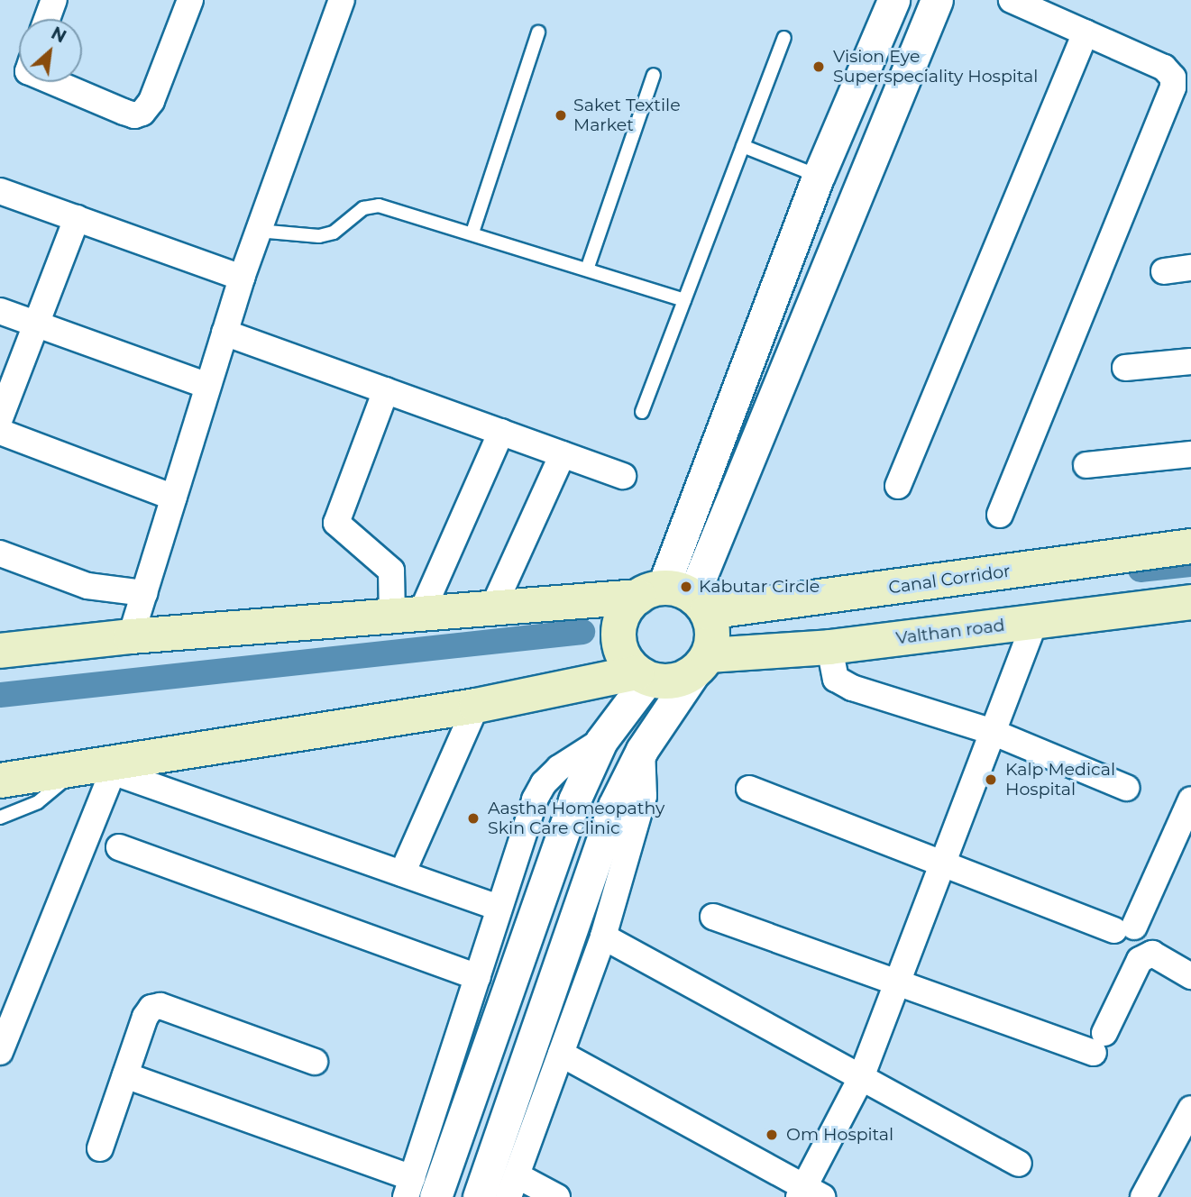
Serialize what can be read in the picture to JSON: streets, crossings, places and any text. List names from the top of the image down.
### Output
{
  "streets": {
    "main road": ["Canal Corridor", "Valthan road"]
  },
  "crossings": [
    ["Canal Corridor", "Valthan road"]
  ],
  "places": [
    "Vision Eye Superspeciality Hospital",
    "Saket Textile Market",
    "Kabutar Circle",
    "Kalp Medical Hospital",
    "Aastha Homeopathy Skin Care Clinic",
    "Om Hospital"
  ],
  "north": "top right"
}
